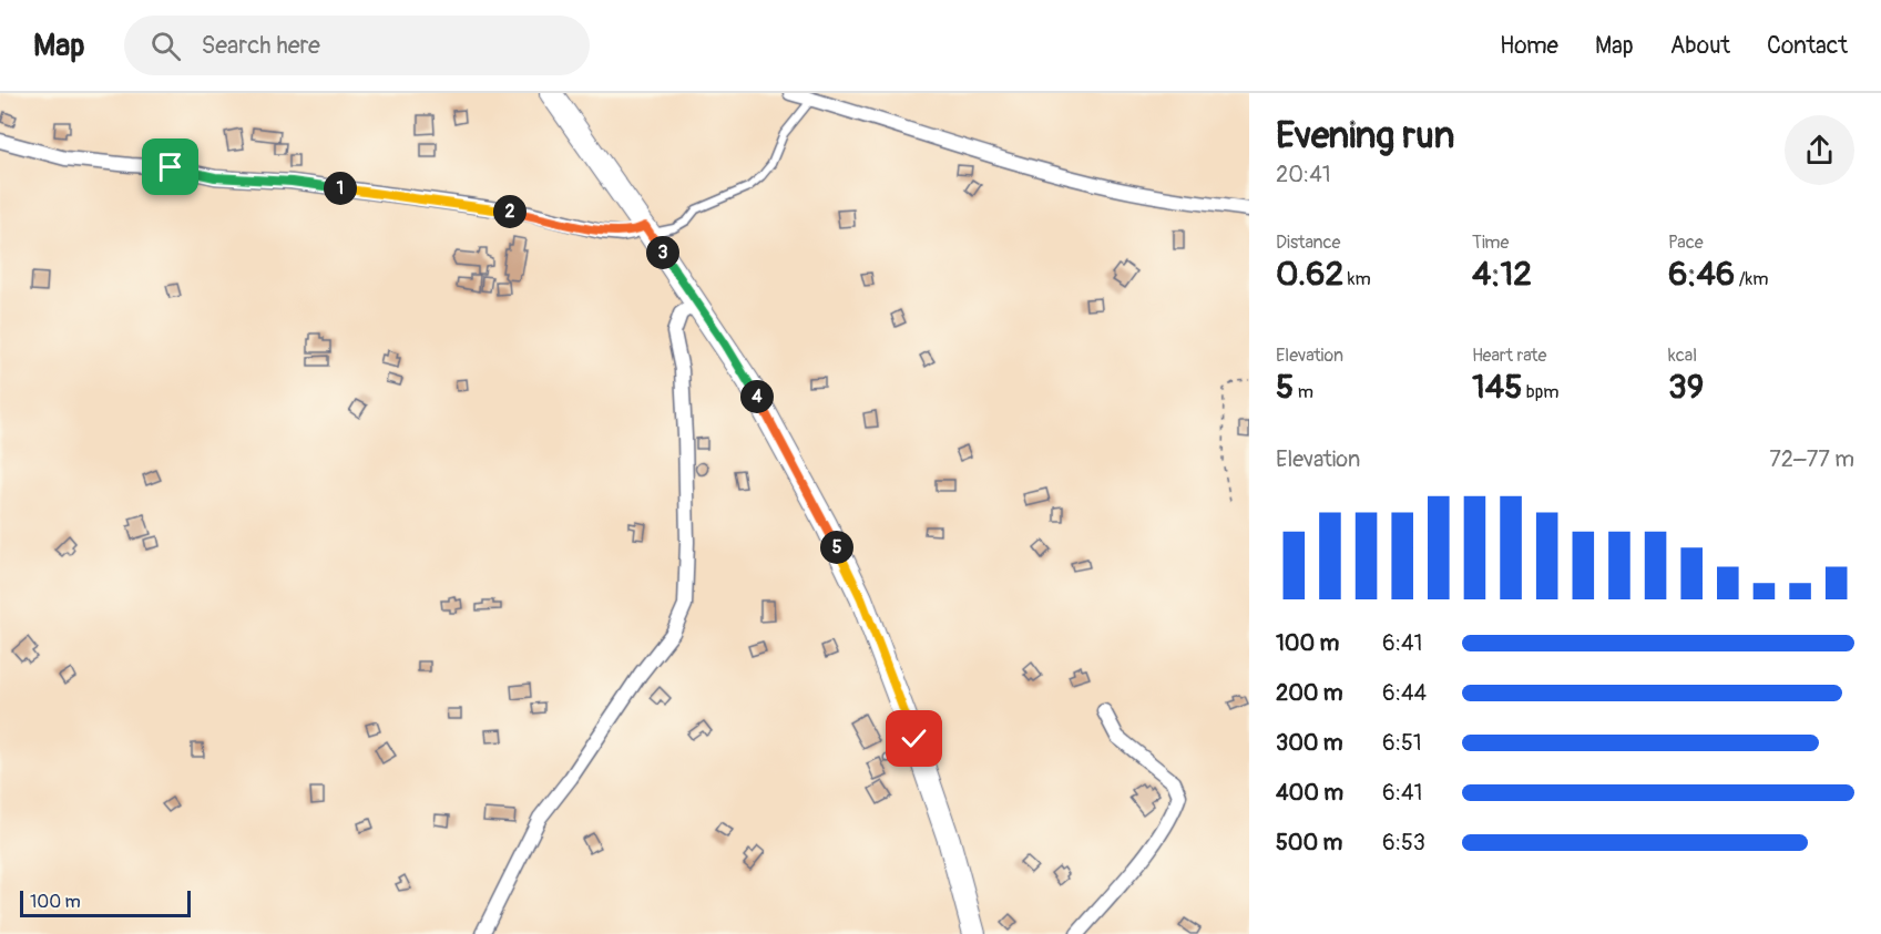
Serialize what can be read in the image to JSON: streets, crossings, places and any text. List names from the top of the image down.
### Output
{
  "scale_bar": "100 m",
  "page": {
    "header": "Map",
    "search": "Search here",
    "nav": [
      "Home",
      "Map",
      "About",
      "Contact"
    ],
    "heading": ["Evening run", "20:41"],
    "pins": [
      "1",
      "2",
      "3",
      "4",
      "5"
    ],
    "stats": [
      ["Distance", "0.62 km"],
      ["Time", "4:12"],
      ["Pace", "6:46 /km"],
      ["Elevation", "5 m"],
      ["Heart rate", "145 bpm"],
      ["kcal", "39"]
    ],
    "chart": ["Elevation", "72–77 m"],
    "list": [
      {
        "name": "100 m",
        "note": "6:41"
      },
      {
        "name": "200 m",
        "note": "6:44"
      },
      {
        "name": "300 m",
        "note": "6:51"
      },
      {
        "name": "400 m",
        "note": "6:41"
      },
      {
        "name": "500 m",
        "note": "6:53"
      }
    ],
    "scale": "100 m"
  }
}
